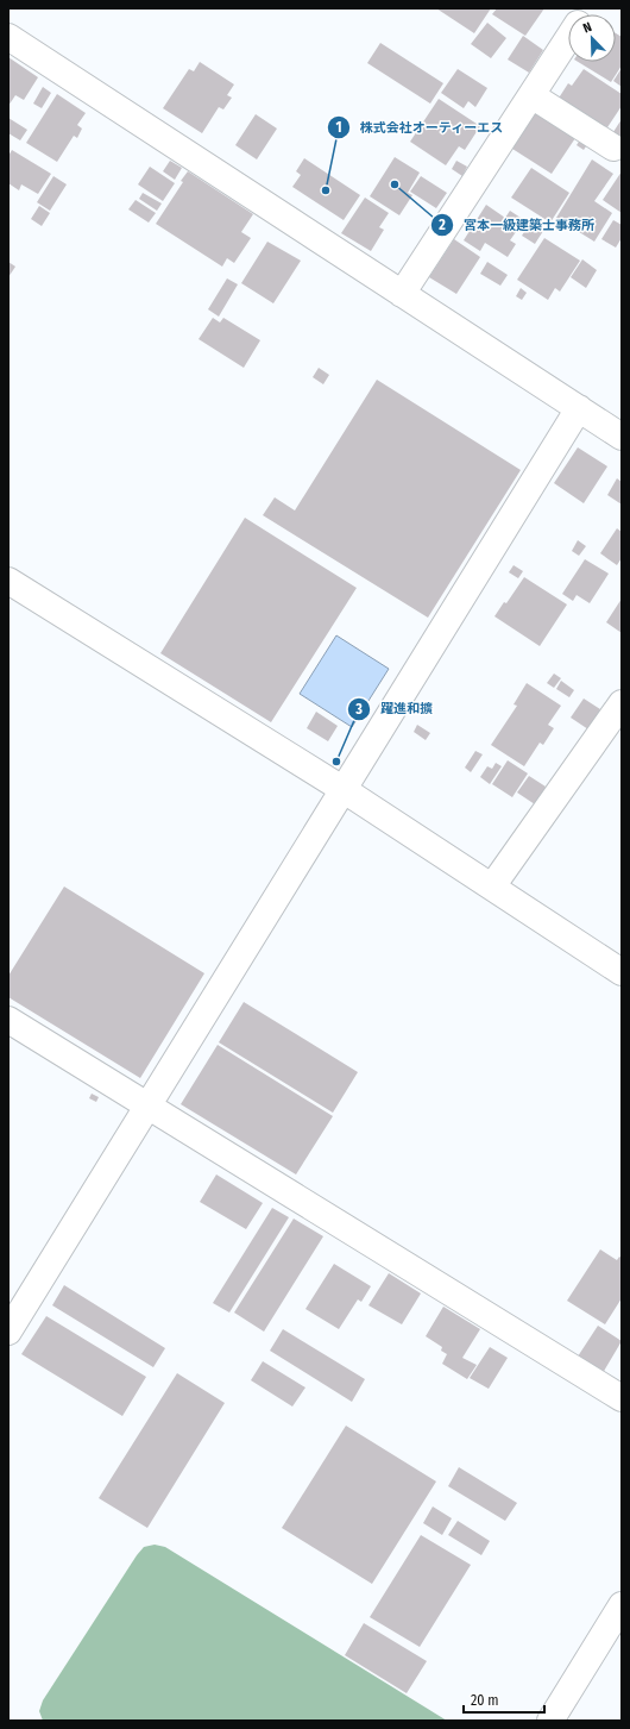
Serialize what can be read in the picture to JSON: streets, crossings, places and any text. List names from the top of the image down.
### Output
{
  "places": ["宮本一級建築士事務所", "株式会社オーティーエス", "躍進和擴"],
  "scale_bar": "20 m",
  "north": "top left"
}
